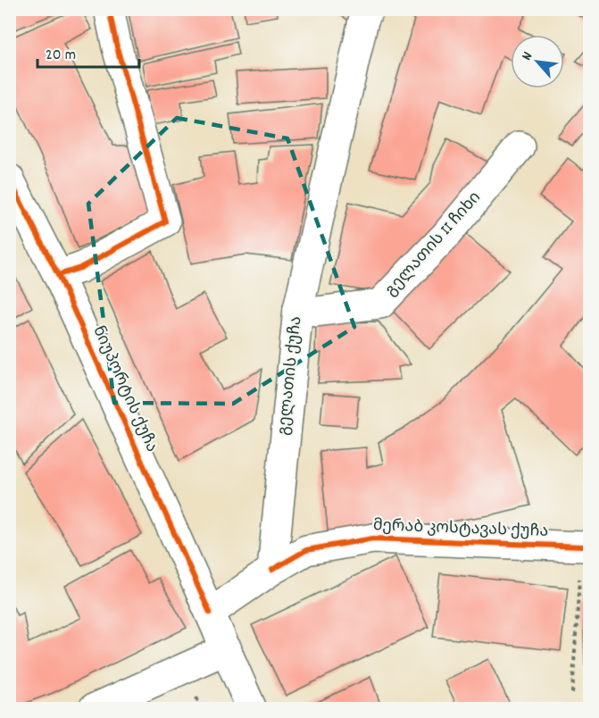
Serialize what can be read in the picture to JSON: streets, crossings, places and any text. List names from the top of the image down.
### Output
{
  "streets": {
    "street": [
      "გელათის II ჩიხი",
      "გელათის ქუჩა",
      "ნიუპორტის ქუჩა",
      "მერაბ კოსტავას ქუჩა"
    ]
  },
  "crossings": [
    ["გელათის II ჩიხი", "გელათის ქუჩა"],
    ["გელათის ქუჩა", "მერაბ კოსტავას ქუჩა"]
  ],
  "scale_bar": "20 m",
  "north": "top left"
}
